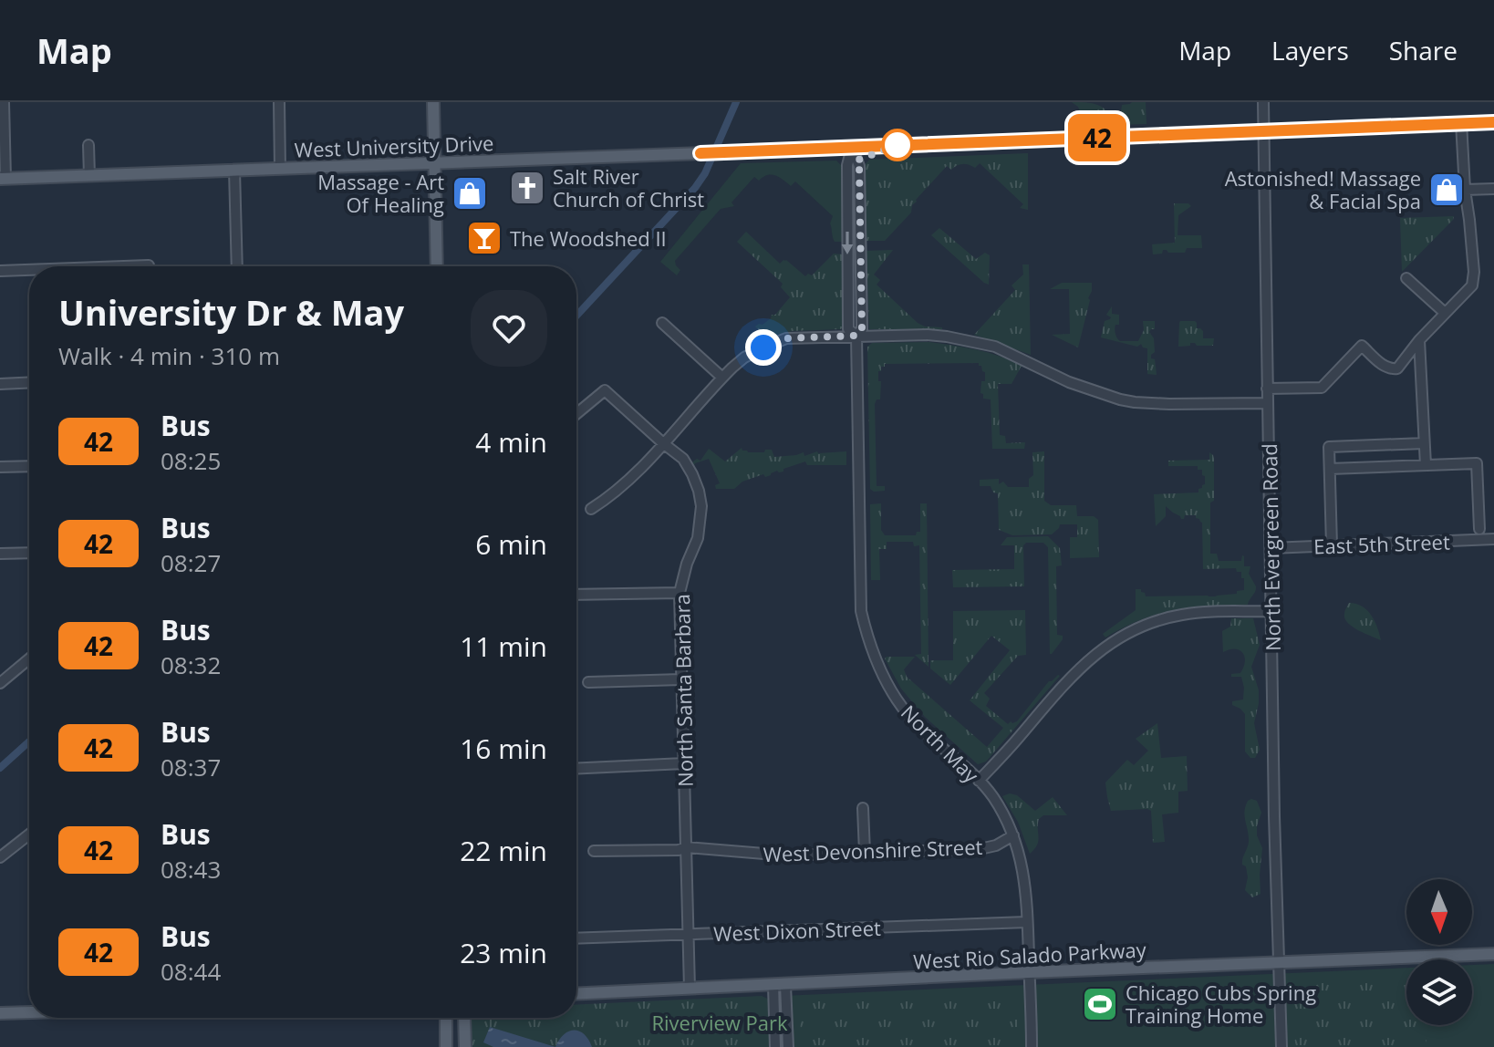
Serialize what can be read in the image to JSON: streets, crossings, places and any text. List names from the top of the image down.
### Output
{
  "streets": {
    "main road": ["West University Drive", "West Rio Salado Parkway"],
    "street": [
      "East 5th Street",
      "North Evergreen Road",
      "North Santa Barbara",
      "North May",
      "West Devonshire Street",
      "West Dixon Street"
    ]
  },
  "crossings": [
    ["West University Drive", "North Evergreen Road"],
    ["West University Drive", "North May"],
    ["East 5th Street", "North Evergreen Road"],
    ["North Evergreen Road", "West Rio Salado Parkway"],
    ["North Santa Barbara", "West Devonshire Street"],
    ["North Santa Barbara", "West Dixon Street"],
    ["North Santa Barbara", "West Rio Salado Parkway"],
    ["North May", "West Devonshire Street"],
    ["North May", "West Dixon Street"],
    ["North May", "West Rio Salado Parkway"]
  ],
  "parks": ["Riverview Park"],
  "places": {
    "church": ["Salt River Church of Christ"],
    "shop": ["Astonished! Massage & Facial Spa", "Massage - Art Of Healing"],
    "bar": ["The Woodshed II"],
    "sports": ["Chicago Cubs Spring Training Home"]
  },
  "lines": ["bus line 42"],
  "north": "bottom",
  "page": {
    "header": "Map",
    "nav": ["Map", "Layers", "Share"],
    "on_map": "42",
    "heading": ["University Dr & May", "Walk · 4 min · 310 m"],
    "list": [
      {
        "mark": "42",
        "name": "Bus",
        "note": "08:25",
        "value": "4 min"
      },
      {
        "mark": "42",
        "name": "Bus",
        "note": "08:27",
        "value": "6 min"
      },
      {
        "mark": "42",
        "name": "Bus",
        "note": "08:32",
        "value": "11 min"
      },
      {
        "mark": "42",
        "name": "Bus",
        "note": "08:37",
        "value": "16 min"
      },
      {
        "mark": "42",
        "name": "Bus",
        "note": "08:43",
        "value": "22 min"
      },
      {
        "mark": "42",
        "name": "Bus",
        "note": "08:44",
        "value": "23 min"
      }
    ]
  }
}
